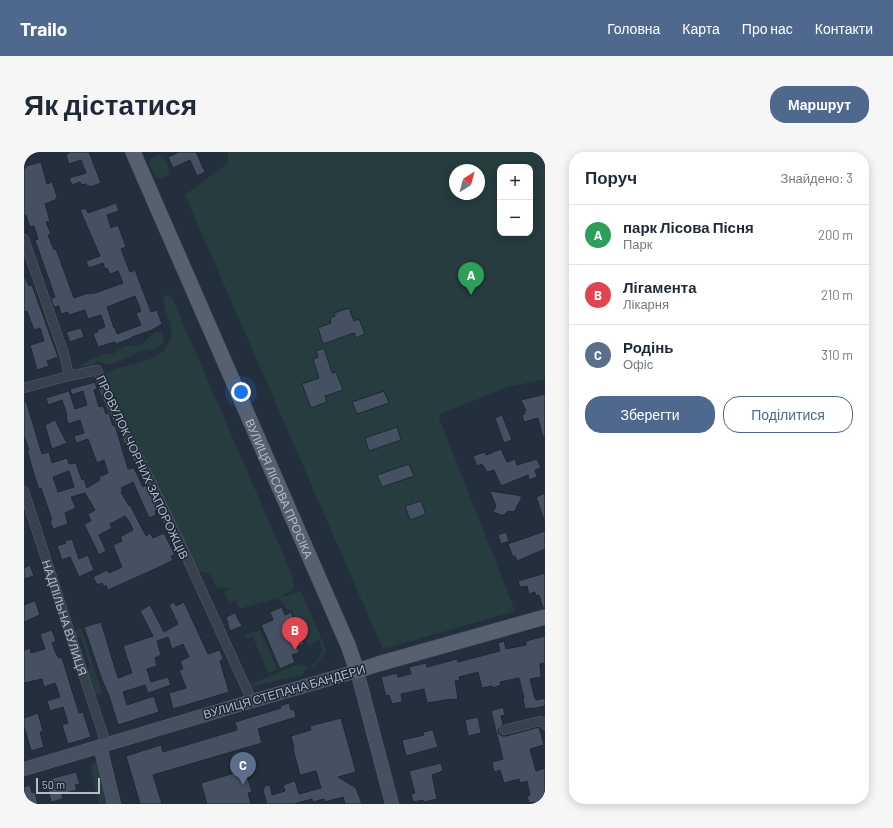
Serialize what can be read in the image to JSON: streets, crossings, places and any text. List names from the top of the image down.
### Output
{
  "streets": {
    "main road": ["ВУЛИЦЯ ЛІСОВА ПРОСІКА", "НАДПІЛЬНА ВУЛИЦЯ", "ВУЛИЦЯ СТЕПАНА БАНДЕРИ"],
    "street": ["ПРОВУЛОК ЧОРНИХ ЗАПОРОЖЦІВ"]
  },
  "crossings": [
    ["ПРОВУЛОК ЧОРНИХ ЗАПОРОЖЦІВ", "ВУЛИЦЯ СТЕПАНА БАНДЕРИ"],
    ["ВУЛИЦЯ ЛІСОВА ПРОСІКА", "ВУЛИЦЯ СТЕПАНА БАНДЕРИ"],
    ["НАДПІЛЬНА ВУЛИЦЯ", "ВУЛИЦЯ СТЕПАНА БАНДЕРИ"]
  ],
  "scale_bar": "50 m",
  "north": "top right",
  "page": {
    "header": "Trailo",
    "nav": [
      "Головна",
      "Карта",
      "Про нас",
      "Контакти"
    ],
    "buttons": [
      "Маршрут",
      ["Зберегти", "Поділитися"]
    ],
    "title": "Як дістатися",
    "heading": ["Поруч", "Знайдено: 3"],
    "map_buttons": ["+", "−"],
    "list": [
      {
        "mark": "A",
        "name": "парк Лісова Пісня",
        "note": "Парк",
        "value": "200 m"
      },
      {
        "mark": "B",
        "name": "Лігамента",
        "note": "Лікарня",
        "value": "210 m"
      },
      {
        "mark": "C",
        "name": "Родінь",
        "note": "Офіс",
        "value": "310 m"
      }
    ],
    "pins": ["A", "B", "C"],
    "scale": "50 m"
  }
}
